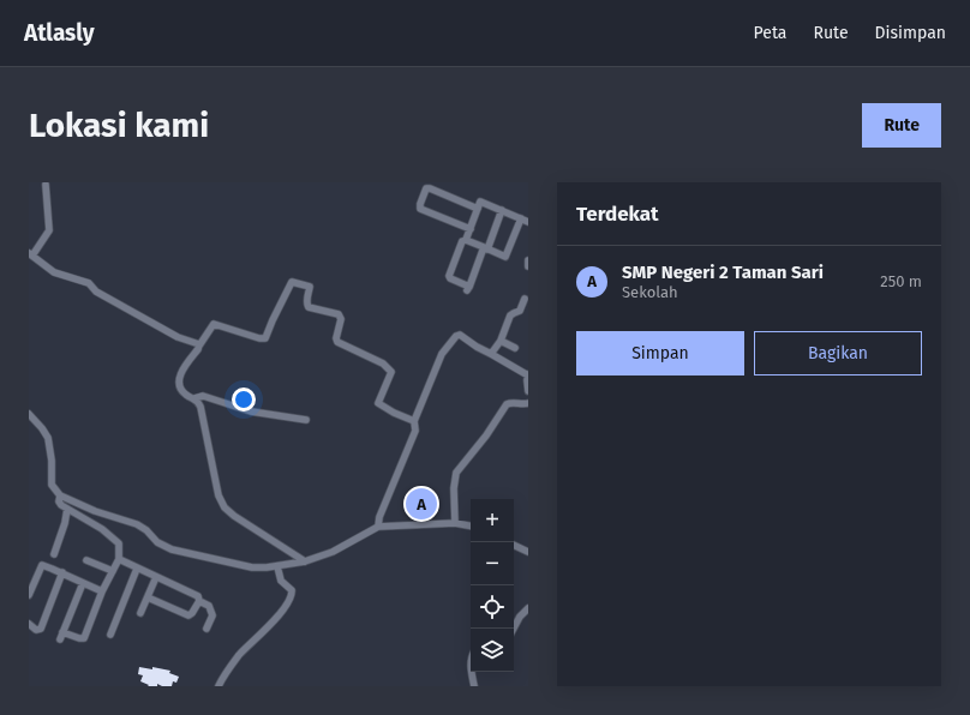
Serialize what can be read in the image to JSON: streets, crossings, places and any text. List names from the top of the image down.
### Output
{
  "page": {
    "header": "Atlasly",
    "nav": ["Peta", "Rute", "Disimpan"],
    "buttons": [
      "Rute",
      ["Simpan", "Bagikan"]
    ],
    "title": "Lokasi kami",
    "heading": "Terdekat",
    "list": [
      {
        "mark": "A",
        "name": "SMP Negeri 2 Taman Sari",
        "note": "Sekolah",
        "value": "250 m"
      }
    ],
    "pins": "A",
    "map_buttons": ["+", "−"]
  }
}
